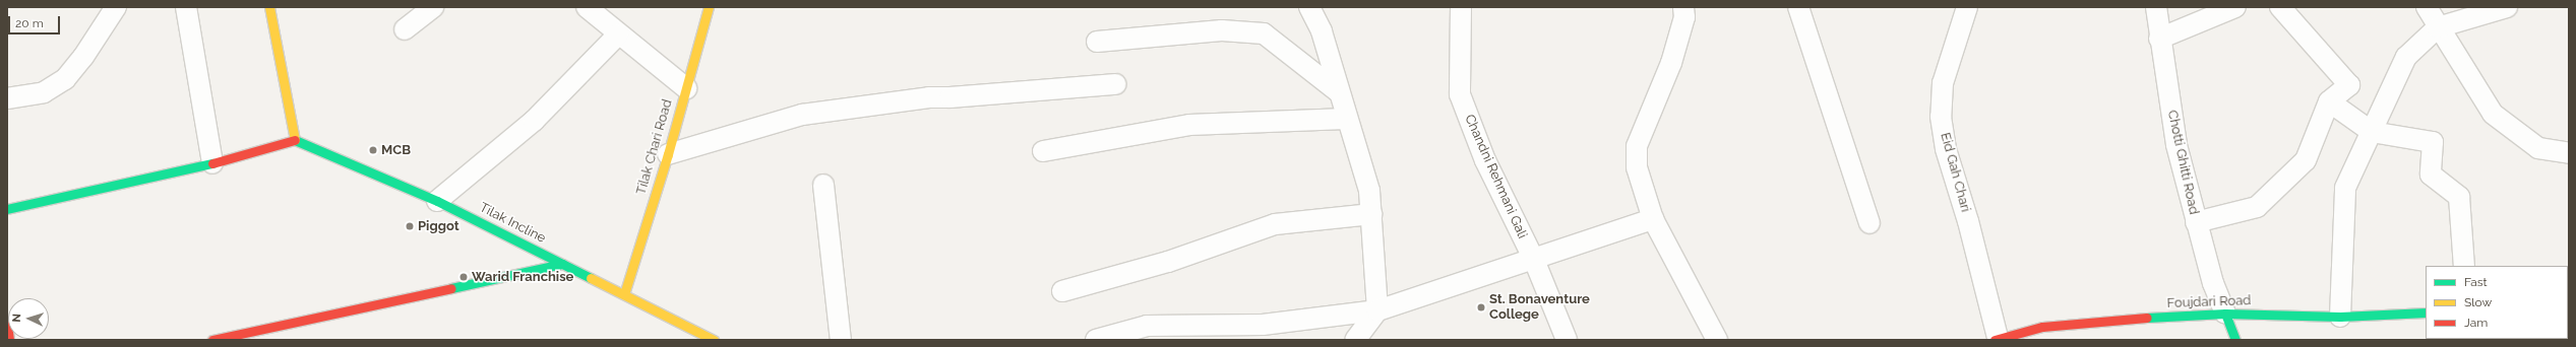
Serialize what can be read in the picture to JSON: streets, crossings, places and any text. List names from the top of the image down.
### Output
{
  "streets": {
    "street": [
      "Tilak Chari Road",
      "Chotti Ghitti Road",
      "Eid Gah Chari",
      "Chandni Rehmani Gali",
      "Tilak Incline",
      "Foujdari Road"
    ]
  },
  "crossings": [
    ["Tilak Chari Road", "Tilak Incline"],
    ["Chotti Ghitti Road", "Foujdari Road"],
    ["Eid Gah Chari", "Foujdari Road"]
  ],
  "places": [
    "MCB",
    "Piggot",
    "Warid Franchise",
    "St. Bonaventure College"
  ],
  "legend": ["Fast", "Slow", "Jam"],
  "scale_bar": "20 m",
  "north": "left"
}
